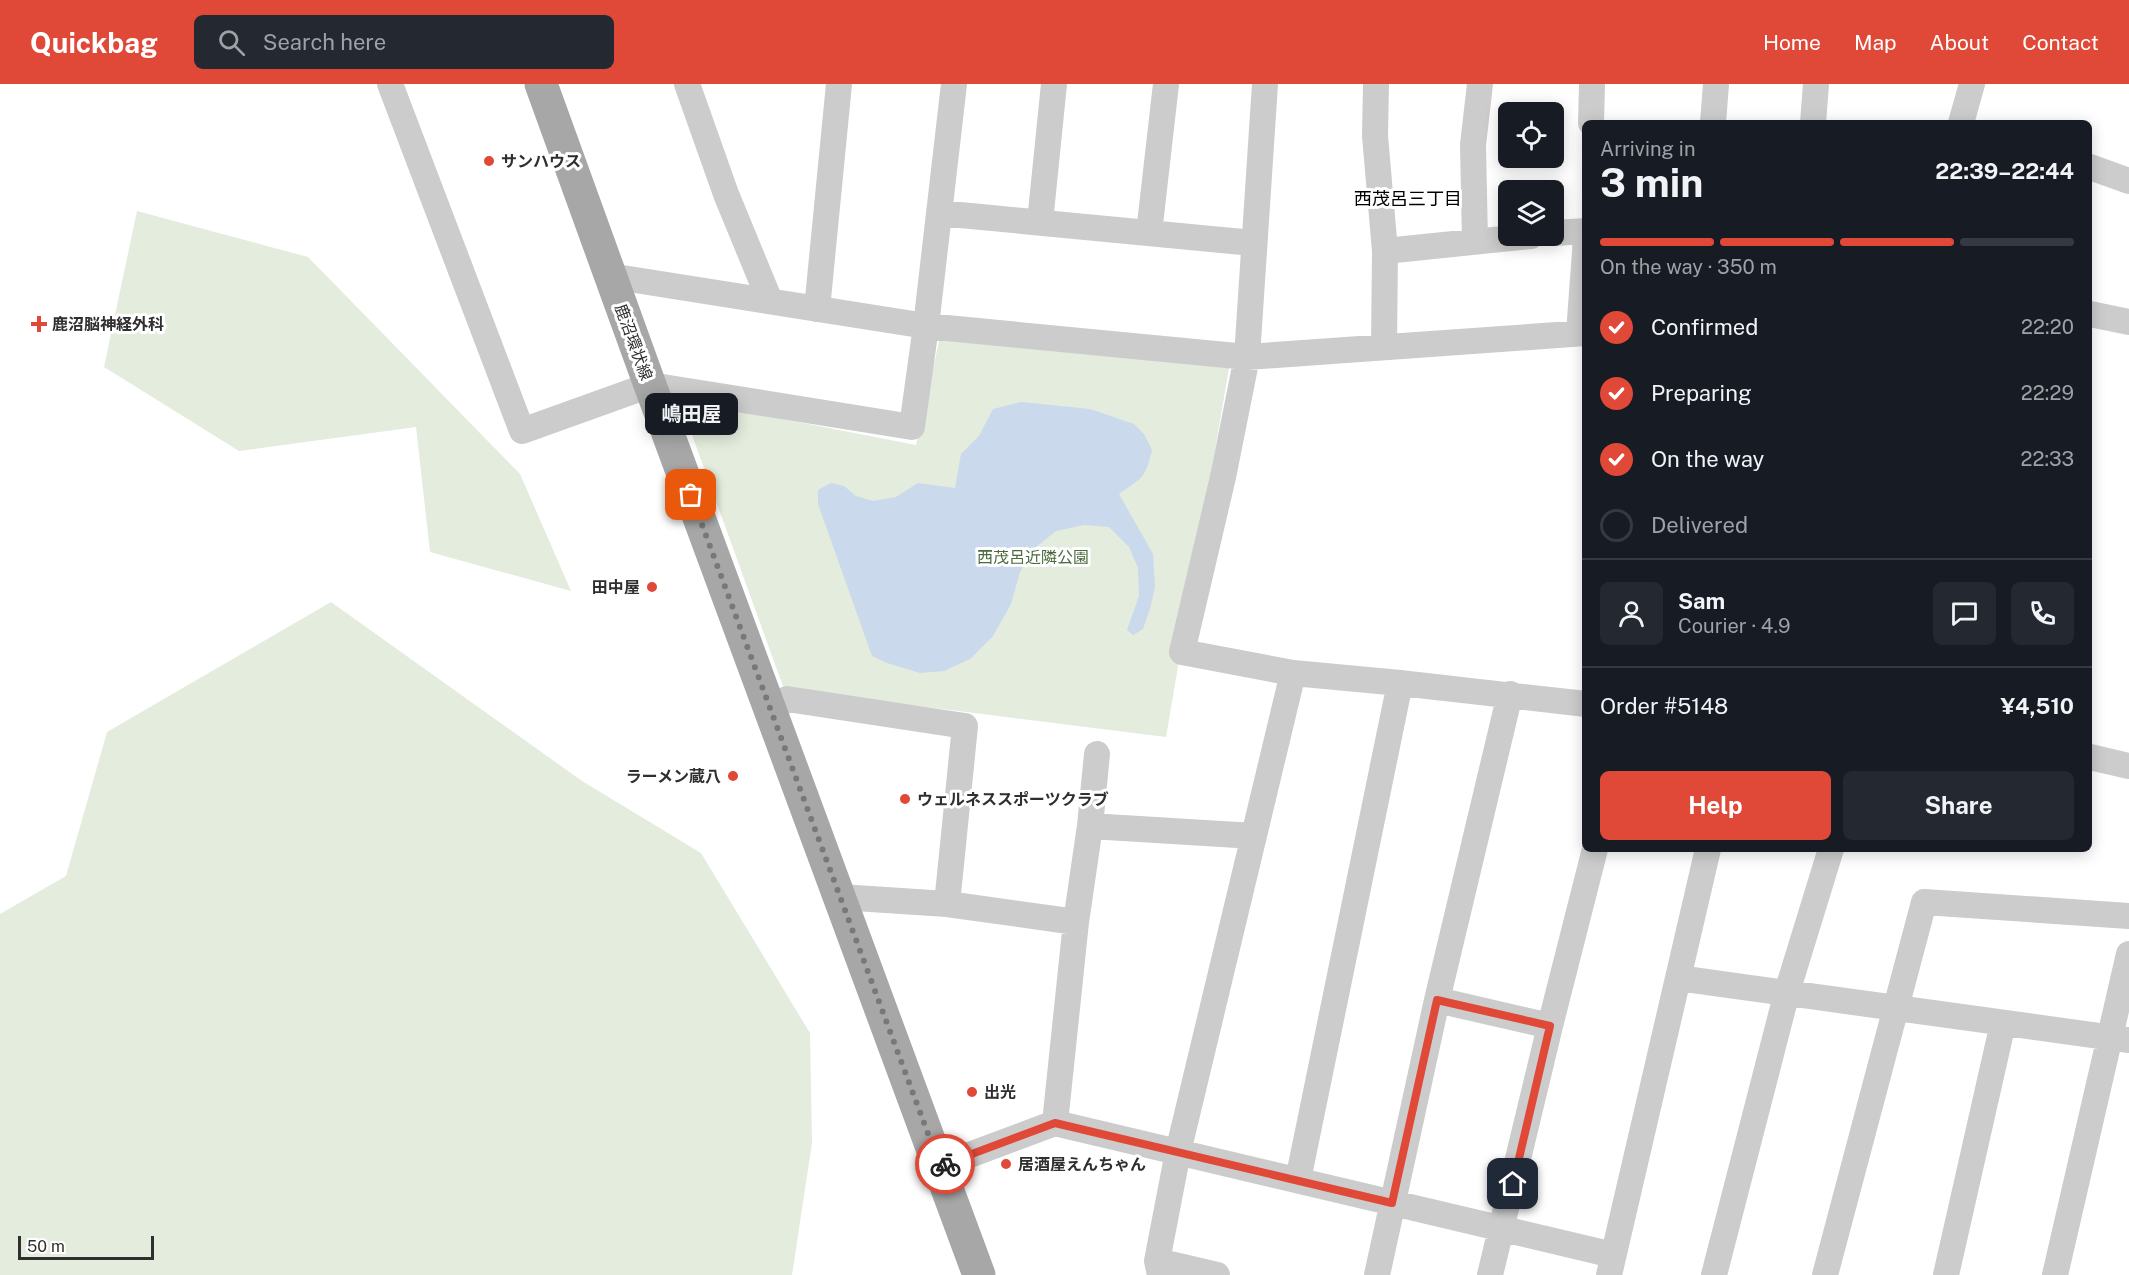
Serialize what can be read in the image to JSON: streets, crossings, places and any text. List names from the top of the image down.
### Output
{
  "streets": {
    "main road": ["鹿沼環状線"]
  },
  "districts": ["西茂呂三丁目"],
  "parks": ["西茂呂近隣公園"],
  "places": {
    "other": [
      "サンハウス",
      "嶋田屋",
      "田中屋",
      "ラーメン蔵八",
      "ウェルネススポーツクラブ",
      "出光",
      "居酒屋えんちゃん"
    ],
    "health": ["鹿沼脳神経外科"]
  },
  "scale_bar": "50 m",
  "page": {
    "header": "Quickbag",
    "search": "Search here",
    "nav": [
      "Home",
      "Map",
      "About",
      "Contact"
    ],
    "heading": ["3 min", "Arriving in", "22:39–22:44"],
    "panel": [
      "Sam",
      "Courier · 4.9",
      "Order #5148",
      "¥4,510"
    ],
    "bar": "On the way · 350 m",
    "list": [
      ["Confirmed", "22:20"],
      ["Preparing", "22:29"],
      ["On the way", "22:33"],
      "Delivered"
    ],
    "bubble": "嶋田屋",
    "buttons": ["Help", "Share"],
    "scale": "50 m"
  }
}
